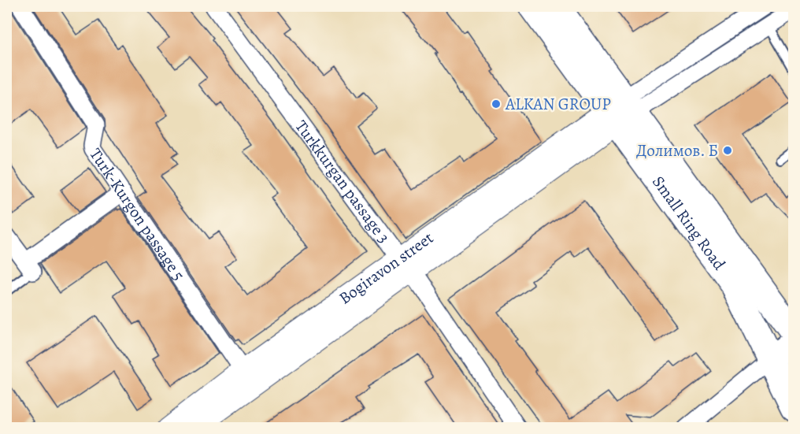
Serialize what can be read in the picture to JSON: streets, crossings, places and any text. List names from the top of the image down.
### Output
{
  "streets": {
    "highway": ["Small Ring Road"],
    "street": ["Turkkurgan passage 3", "Turk-Kurgon passage 5", "Bogiravon street"]
  },
  "crossings": [
    ["Turkkurgan passage 3", "Bogiravon street"],
    ["Turk-Kurgon passage 5", "Bogiravon street"],
    ["Small Ring Road", "Bogiravon street"]
  ],
  "places": ["ALKAN GROUP", "Долимов. Б"]
}
